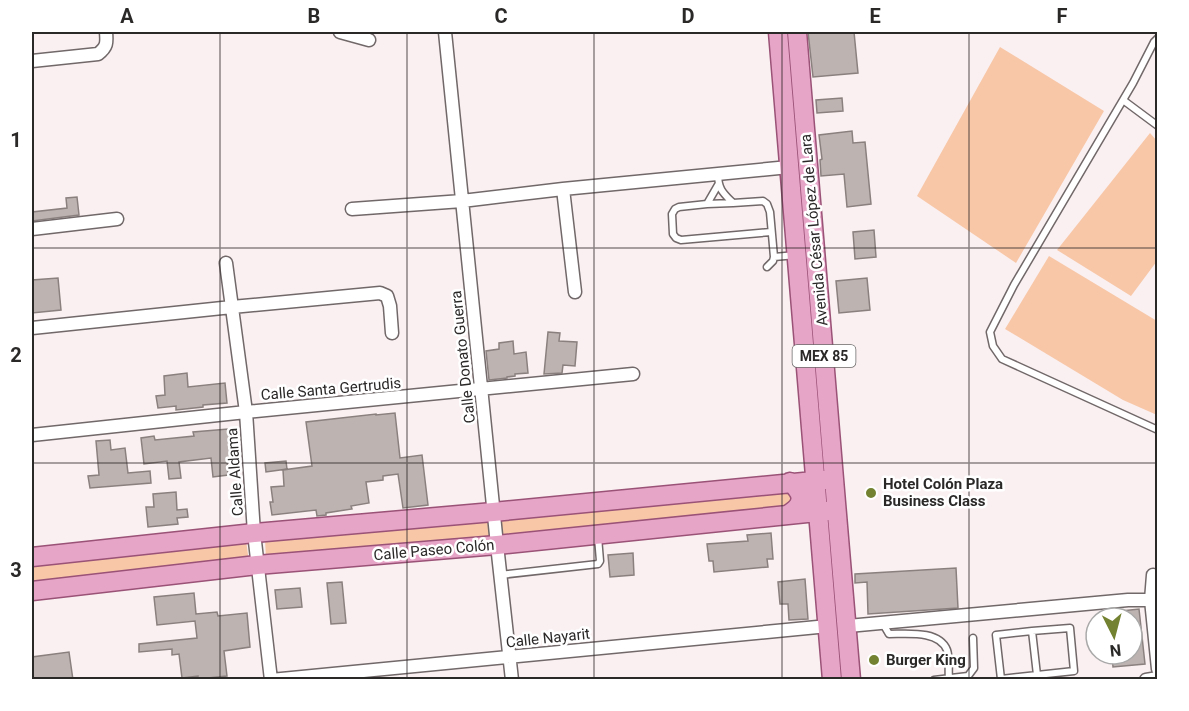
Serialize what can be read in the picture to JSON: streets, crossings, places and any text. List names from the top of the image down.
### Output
{
  "streets": {
    "main road": ["Avenida César López de Lara", "MEX 85", "Calle Paseo Colón"],
    "street": [
      "Calle Donato Guerra",
      "Calle Santa Gertrudis",
      "Calle Aldama",
      "Calle Nayarit"
    ]
  },
  "crossings": [
    ["Avenida César López de Lara", "Calle Paseo Colón"],
    ["Avenida César López de Lara", "Calle Nayarit"],
    ["Calle Donato Guerra", "Calle Santa Gertrudis"],
    ["Calle Donato Guerra", "Calle Paseo Colón"],
    ["Calle Donato Guerra", "Calle Nayarit"],
    ["Calle Santa Gertrudis", "Calle Aldama"],
    ["Calle Aldama", "Calle Paseo Colón"],
    ["Calle Aldama", "Calle Nayarit"]
  ],
  "places": ["Hotel Colón Plaza Business Class", "Burger King"],
  "north": "bottom",
  "grid": {
    "columns": [
      "A",
      "B",
      "C",
      "D",
      "E",
      "F"
    ],
    "rows": ["1", "2", "3"]
  }
}
